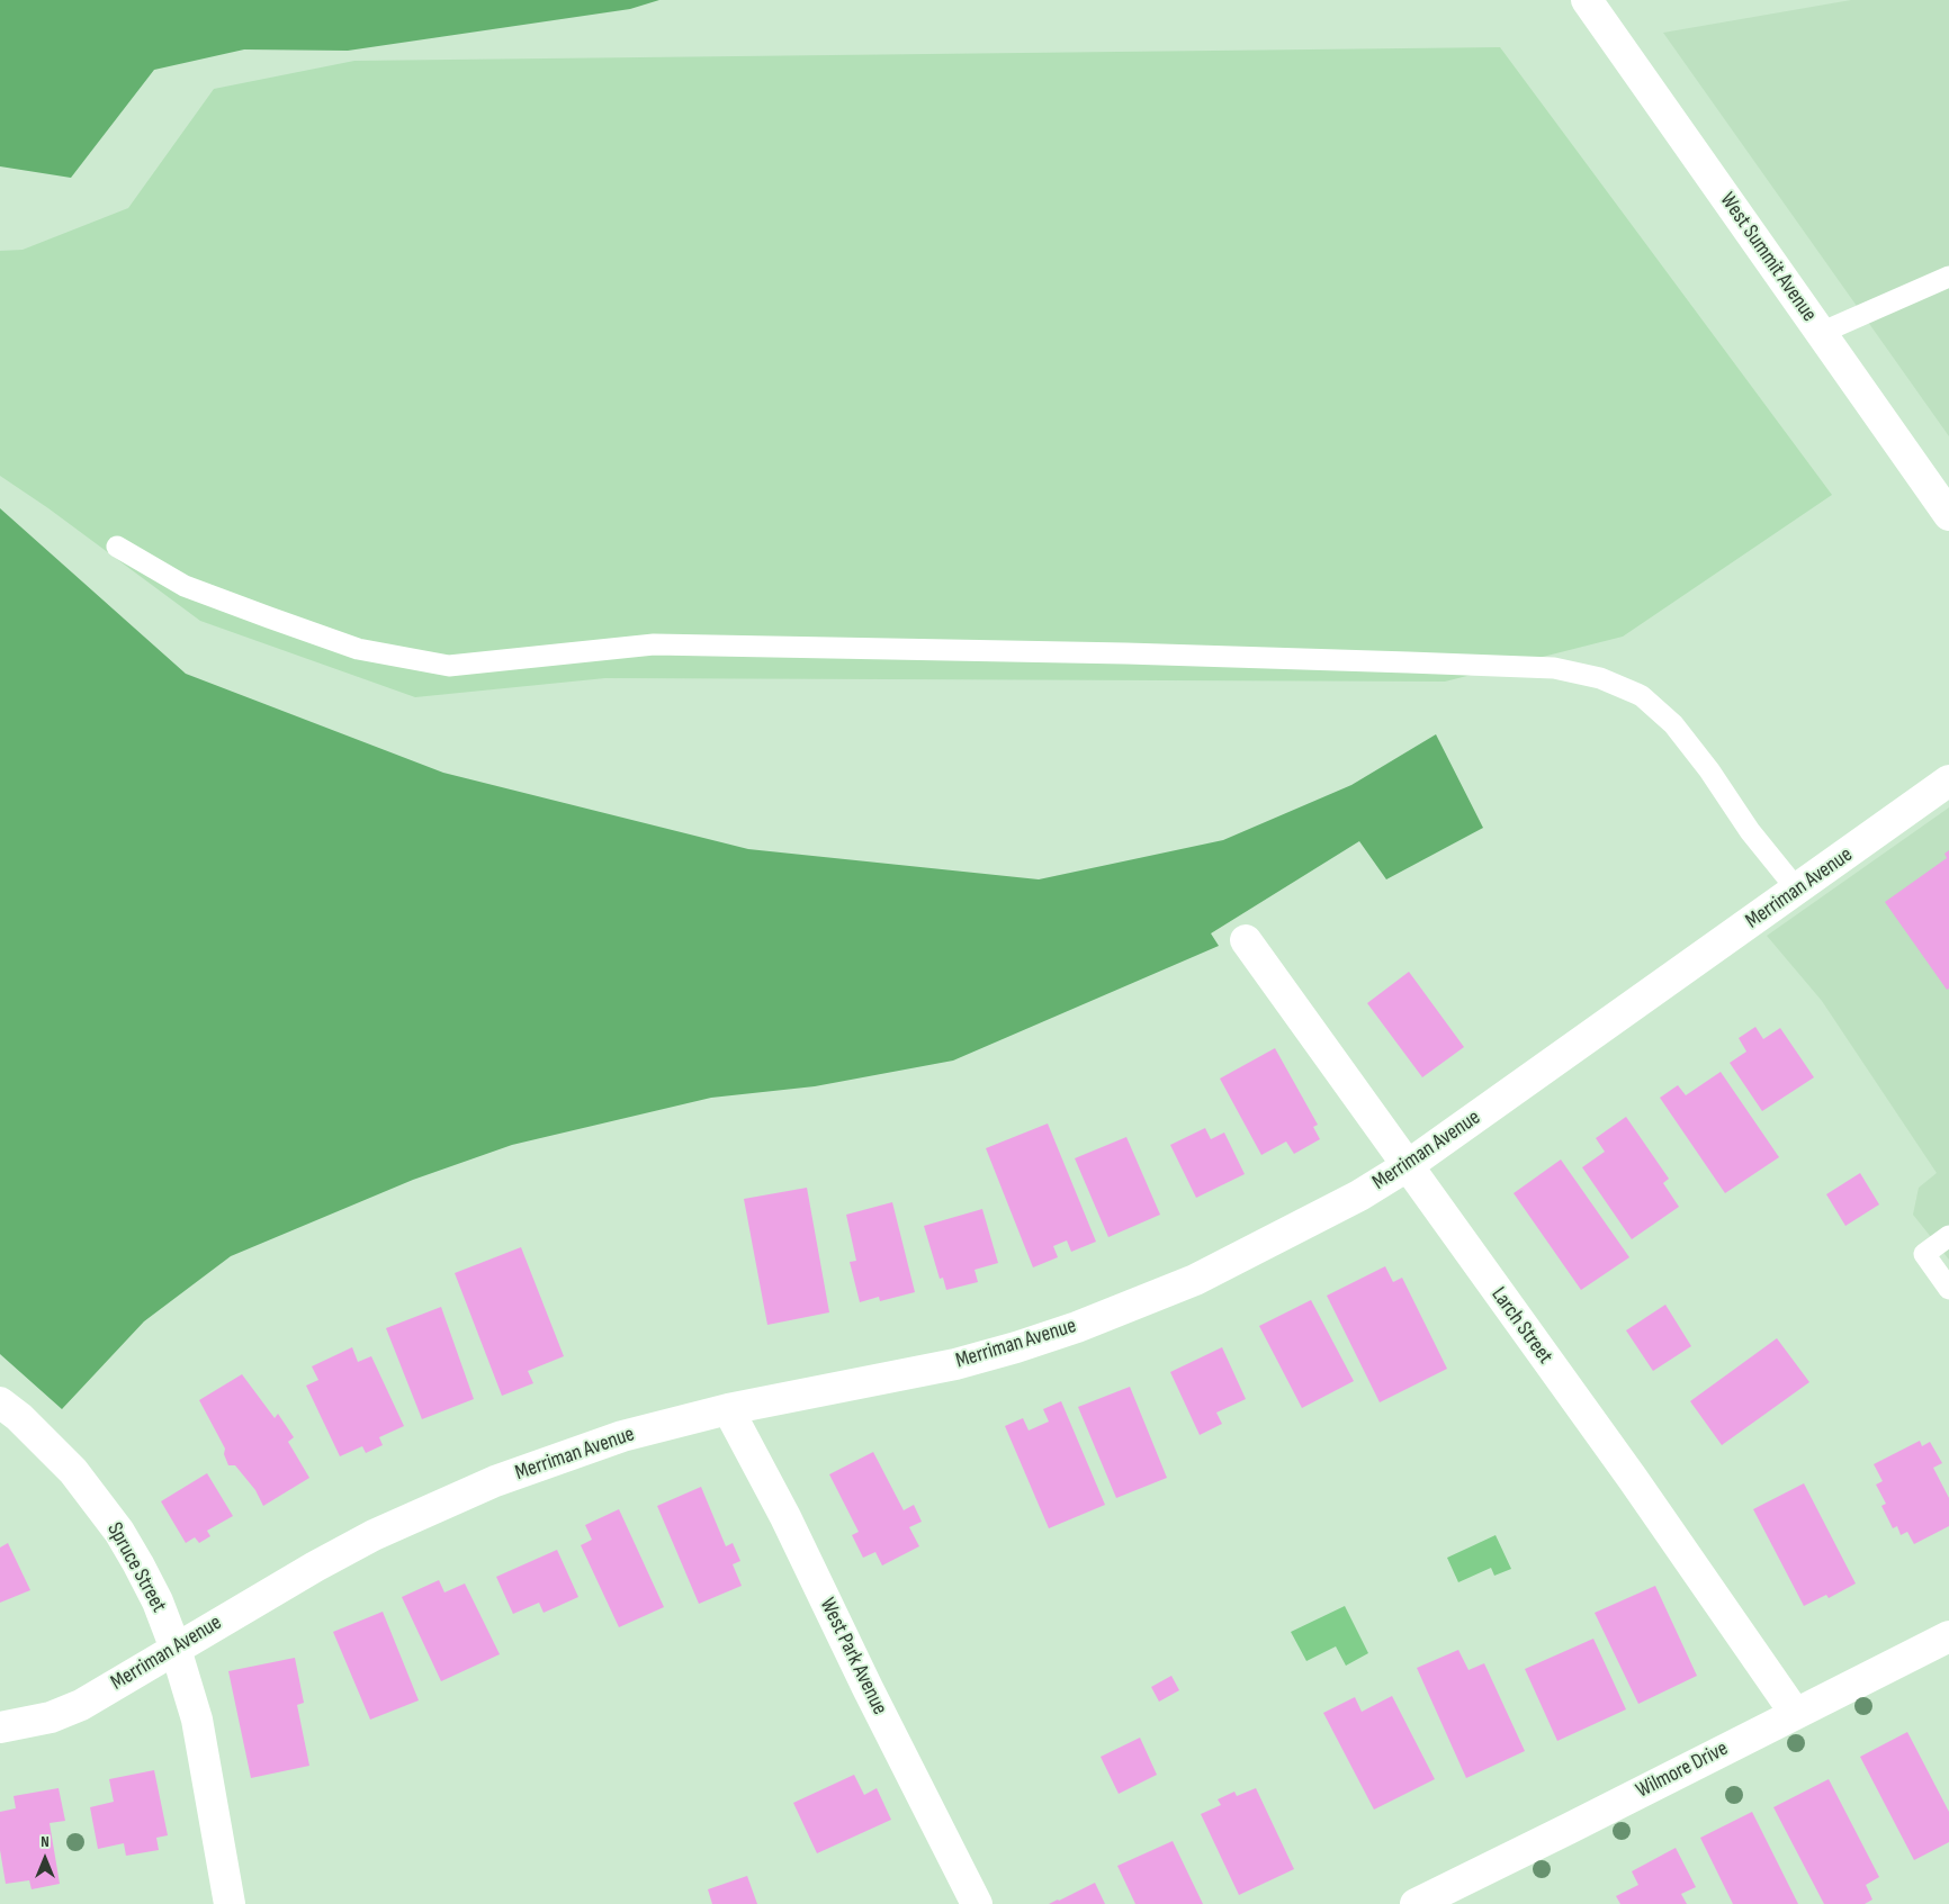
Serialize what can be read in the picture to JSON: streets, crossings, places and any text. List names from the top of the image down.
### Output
{
  "streets": {
    "street": [
      "West Summit Avenue",
      "Merriman Avenue",
      "Larch Street",
      "Spruce Street",
      "West Park Avenue",
      "Wilmore Drive"
    ]
  },
  "crossings": [
    ["Merriman Avenue", "Larch Street"],
    ["Merriman Avenue", "Spruce Street"],
    ["Merriman Avenue", "West Park Avenue"],
    ["Larch Street", "Wilmore Drive"]
  ],
  "north": "top"
}
